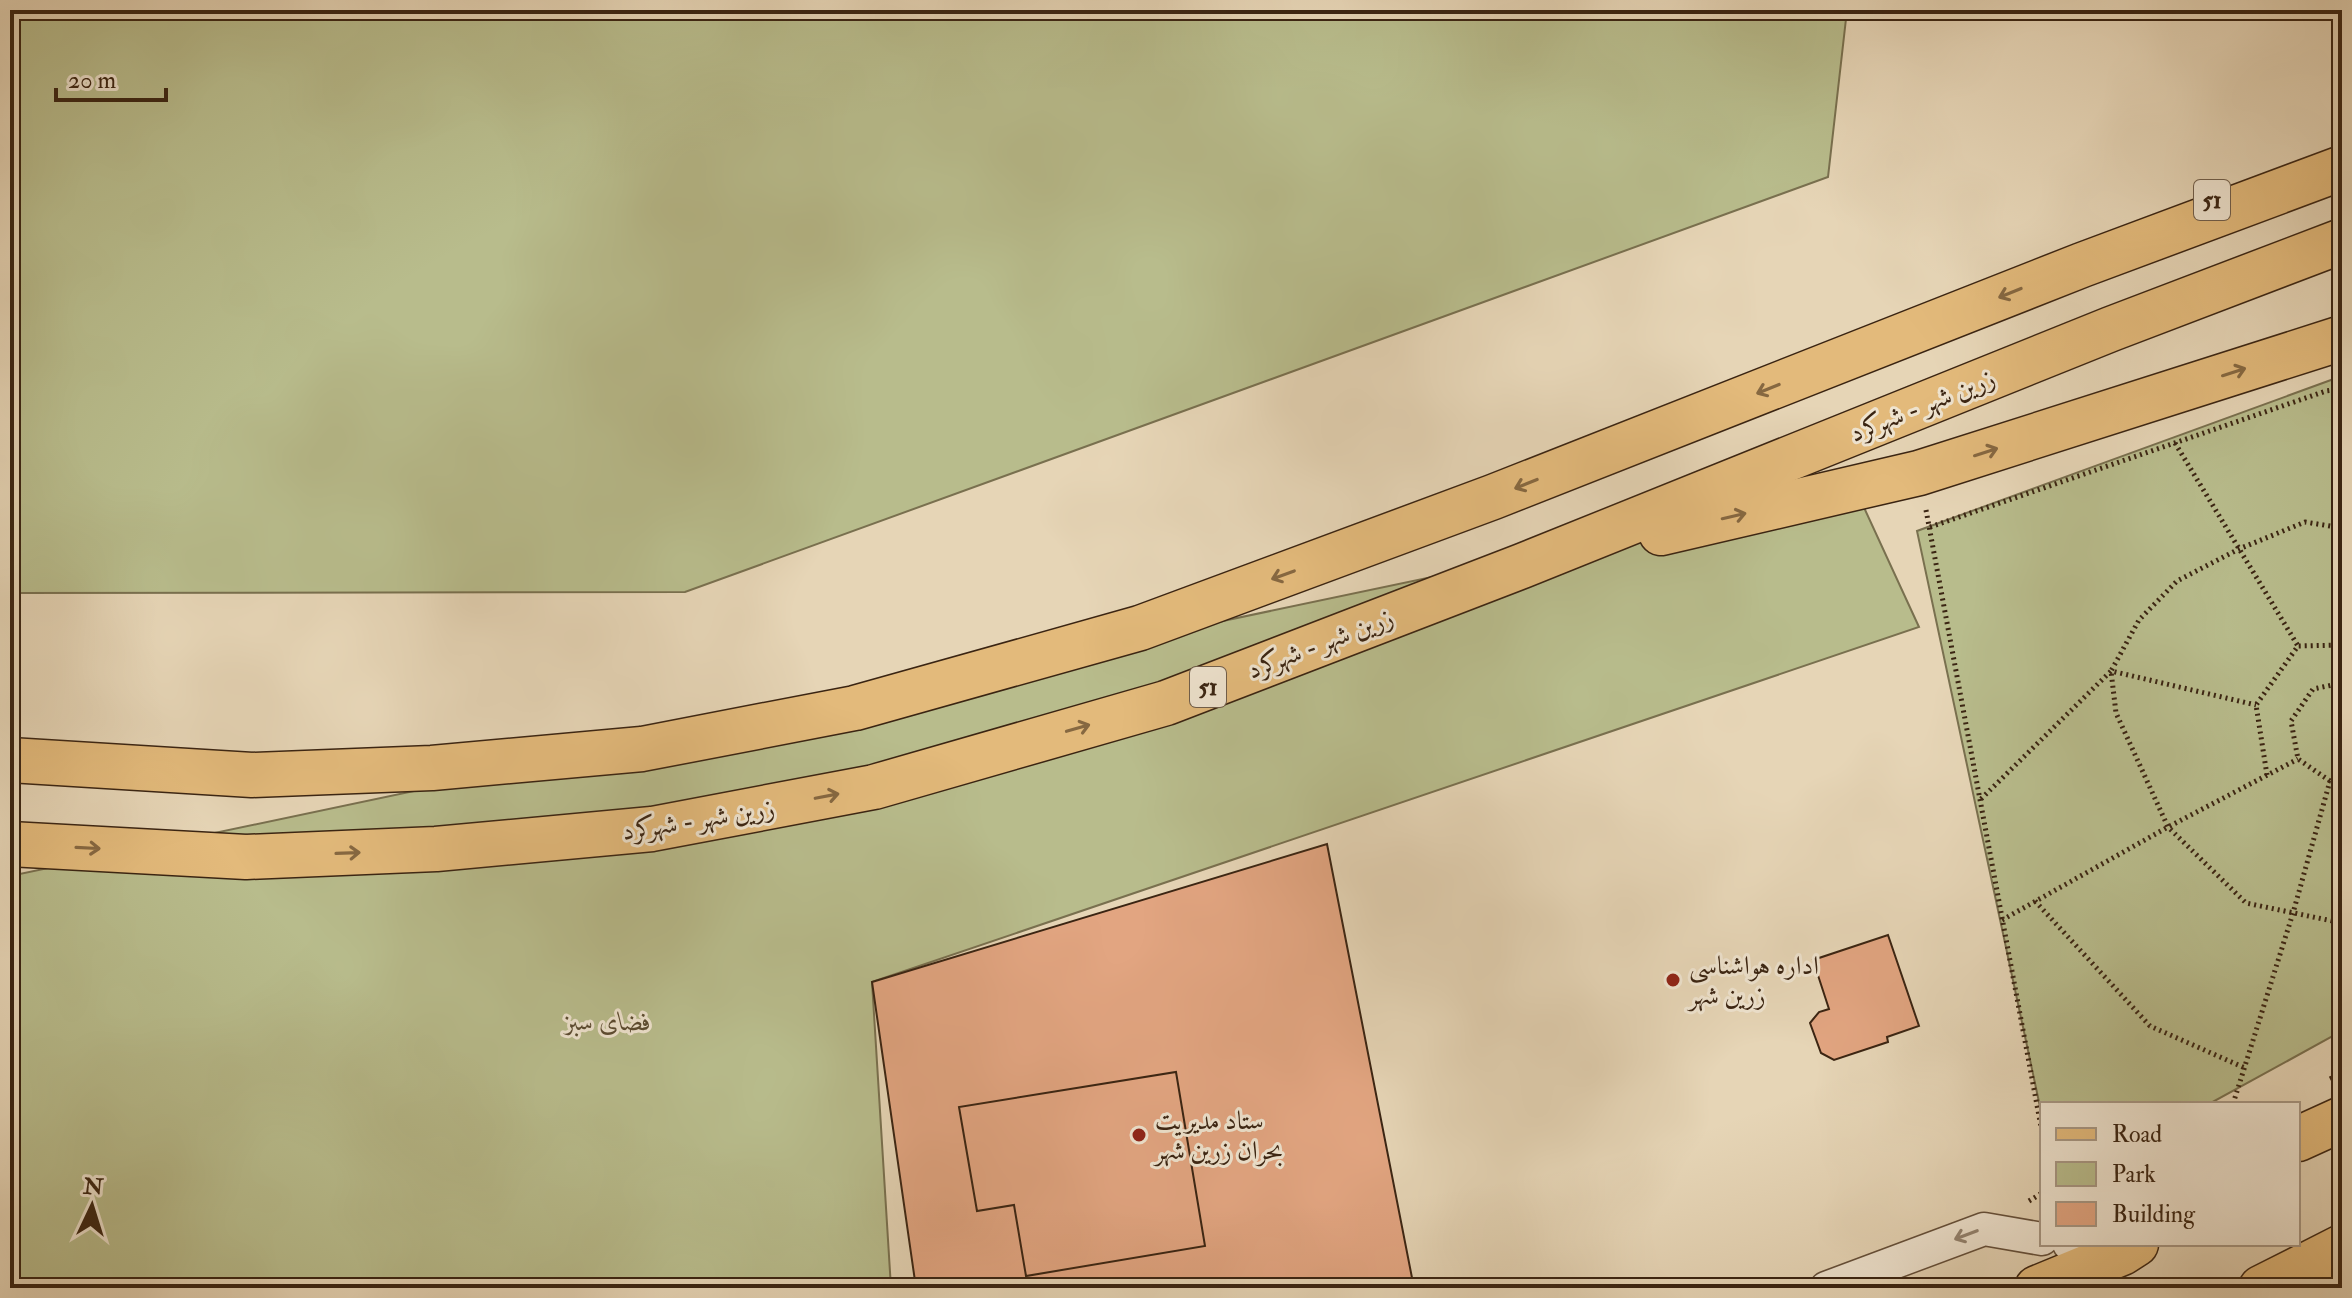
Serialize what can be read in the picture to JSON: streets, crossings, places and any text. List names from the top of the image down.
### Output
{
  "streets": {
    "main road": ["51", "زرین شهر - شهرکرد"]
  },
  "parks": ["فضای سبز"],
  "places": ["اداره هواشناسی زرین شهر", "ستاد مدیریت بحران زرین شهر"],
  "legend": ["Road", "Park", "Building"],
  "scale_bar": "20 m",
  "north": "top"
}
